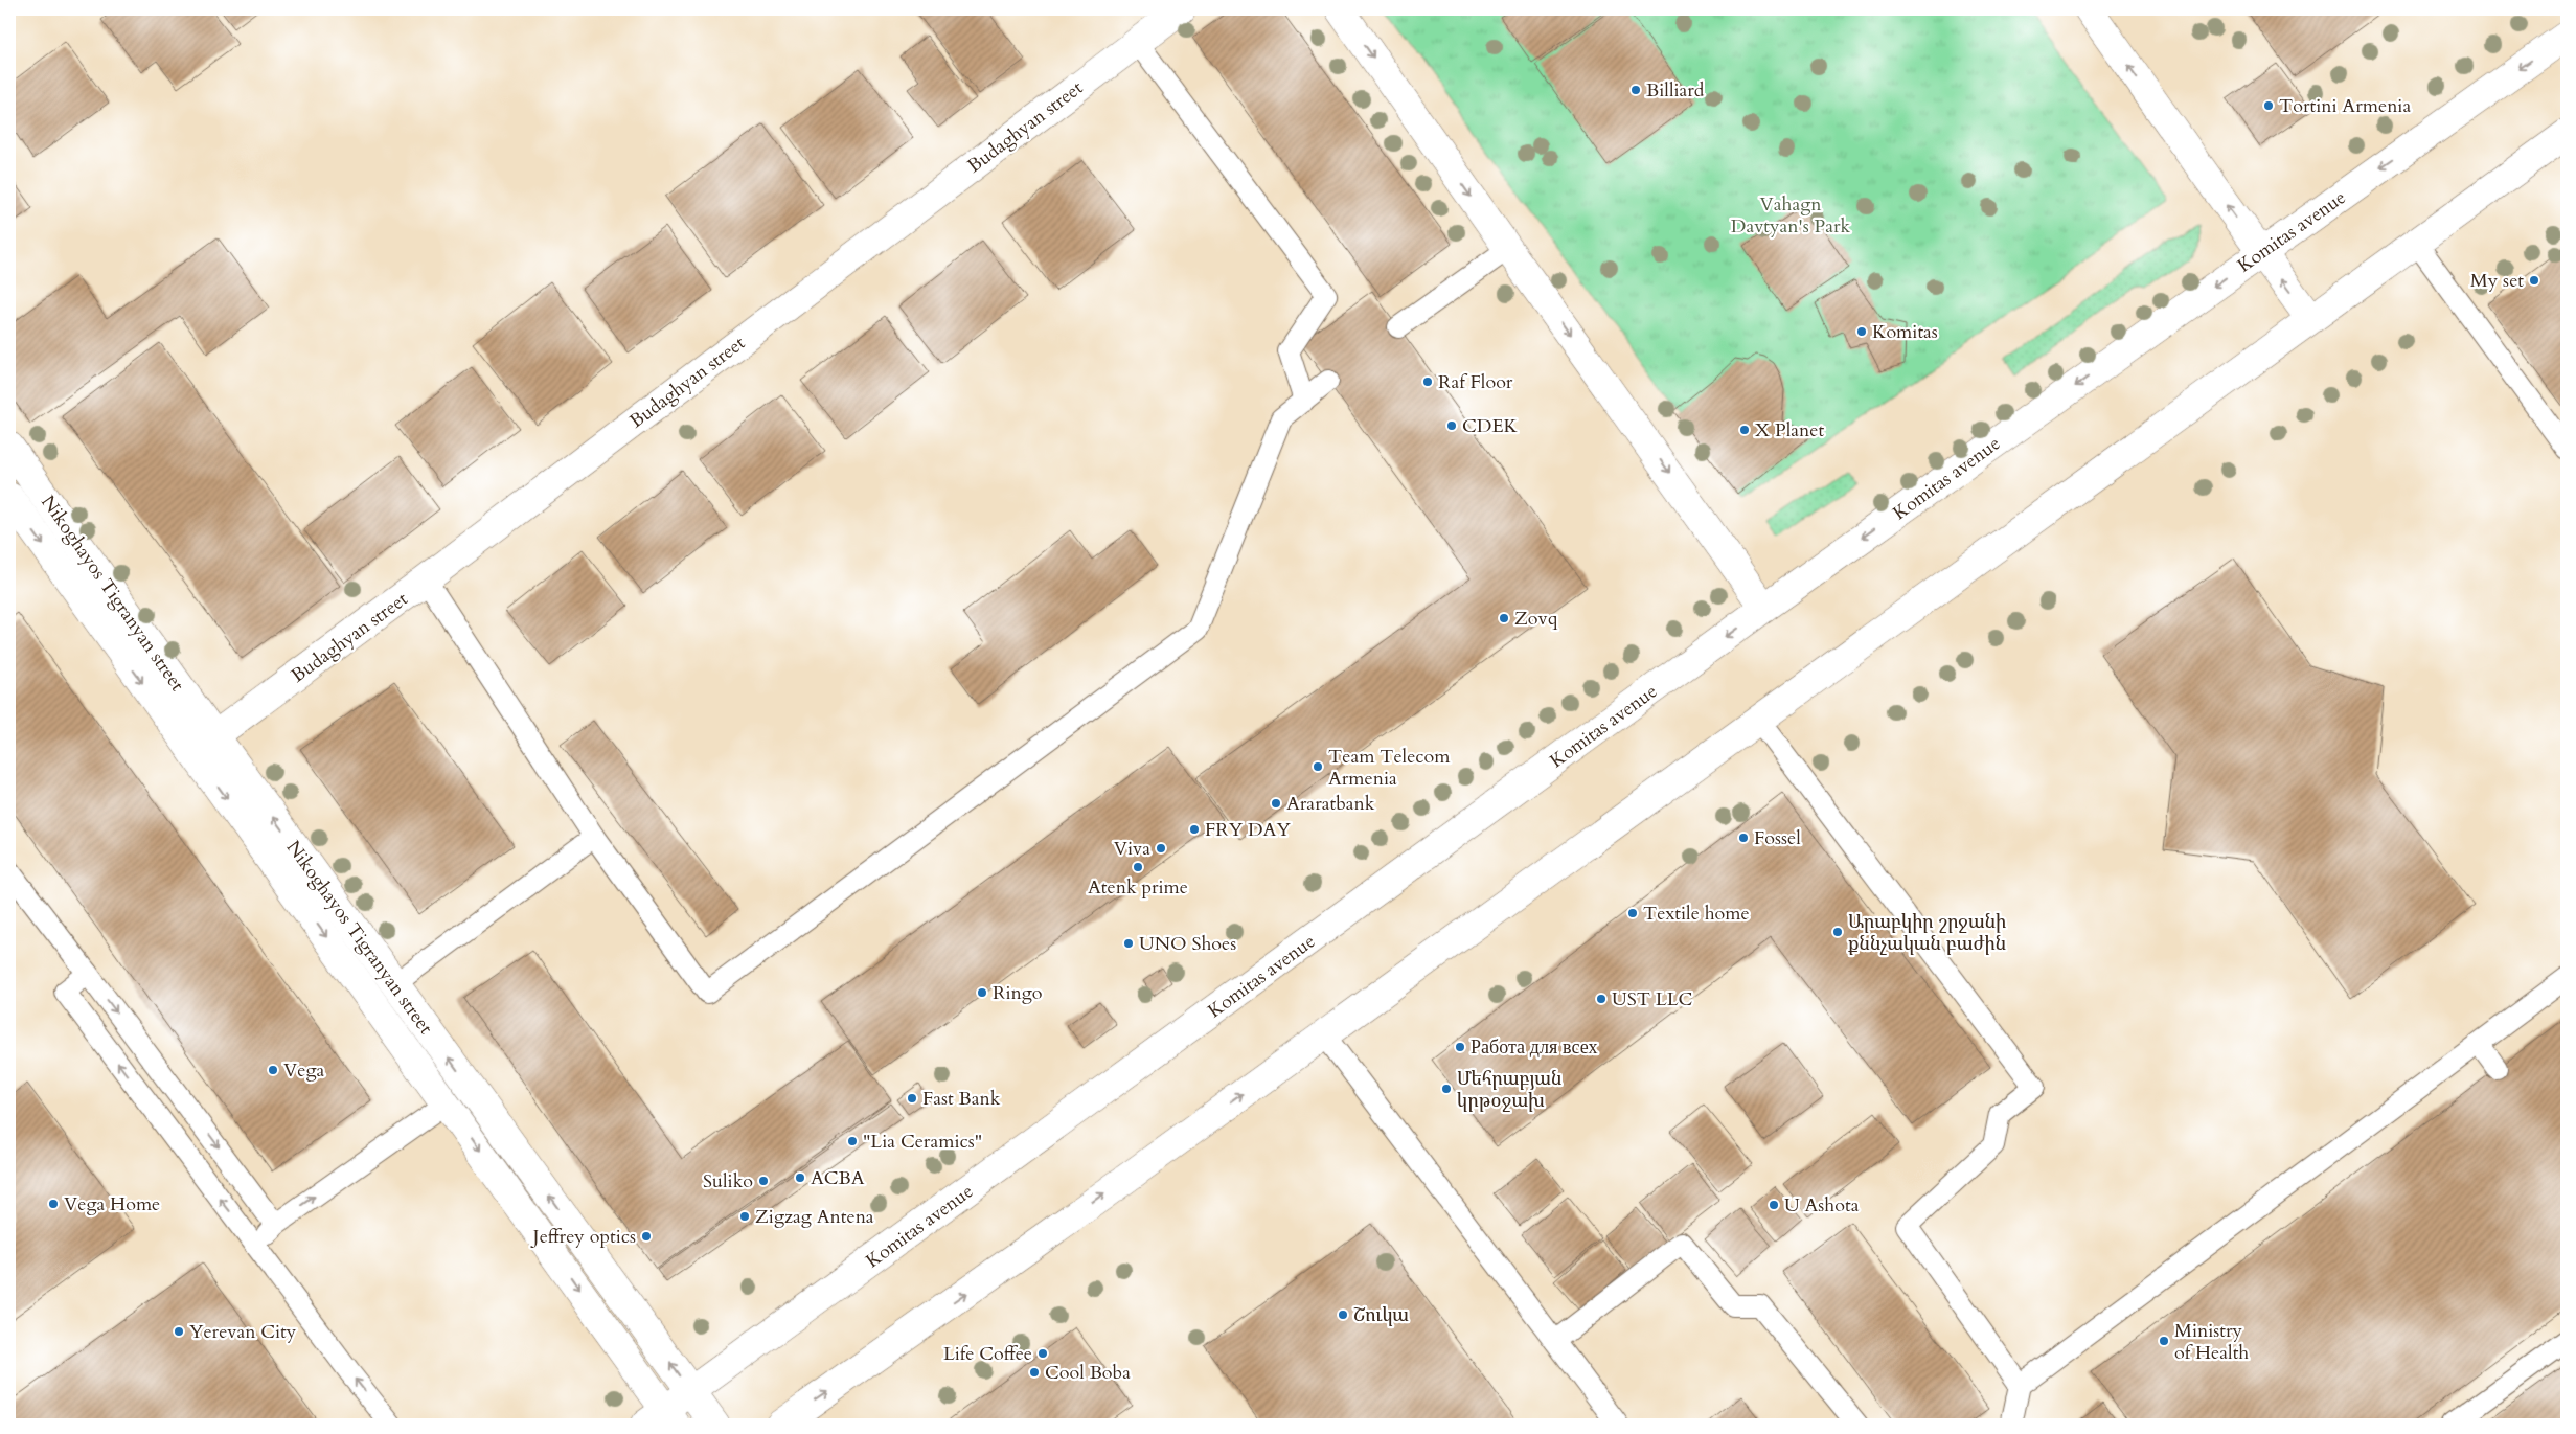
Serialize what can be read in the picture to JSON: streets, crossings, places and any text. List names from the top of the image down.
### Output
{
  "streets": {
    "street": ["Budaghyan street", "Komitas avenue", "Nikoghayos Tigranyan street"]
  },
  "crossings": [
    ["Budaghyan street", "Nikoghayos Tigranyan street"],
    ["Komitas avenue", "Nikoghayos Tigranyan street"]
  ],
  "parks": ["Vahagn Davtyan's Park"],
  "places": [
    "Billiard",
    "Tortini Armenia",
    "My set",
    "Komitas",
    "Raf Floor",
    "CDEK",
    "X Planet",
    "Zovq",
    "Team Telecom Armenia",
    "Araratbank",
    "FRY DAY",
    "Fossel",
    "Viva",
    "Atenk prime",
    "Textile home",
    "Արաբկիր շրջանի քննչական բաժին",
    "UNO Shoes",
    "Ringo",
    "UST LLC",
    "Работа для всех",
    "Vega",
    "Մեհրաբյան կրթօջախ",
    "Fast Bank",
    "\"Lia Ceramics\"",
    "ACBA",
    "Suliko",
    "Vega Home",
    "U Ashota",
    "Zigzag Antena",
    "Jeffrey optics",
    "Շուկա",
    "Yerevan City",
    "Ministry of Health",
    "Life Coffee",
    "Cool Boba"
  ]
}
